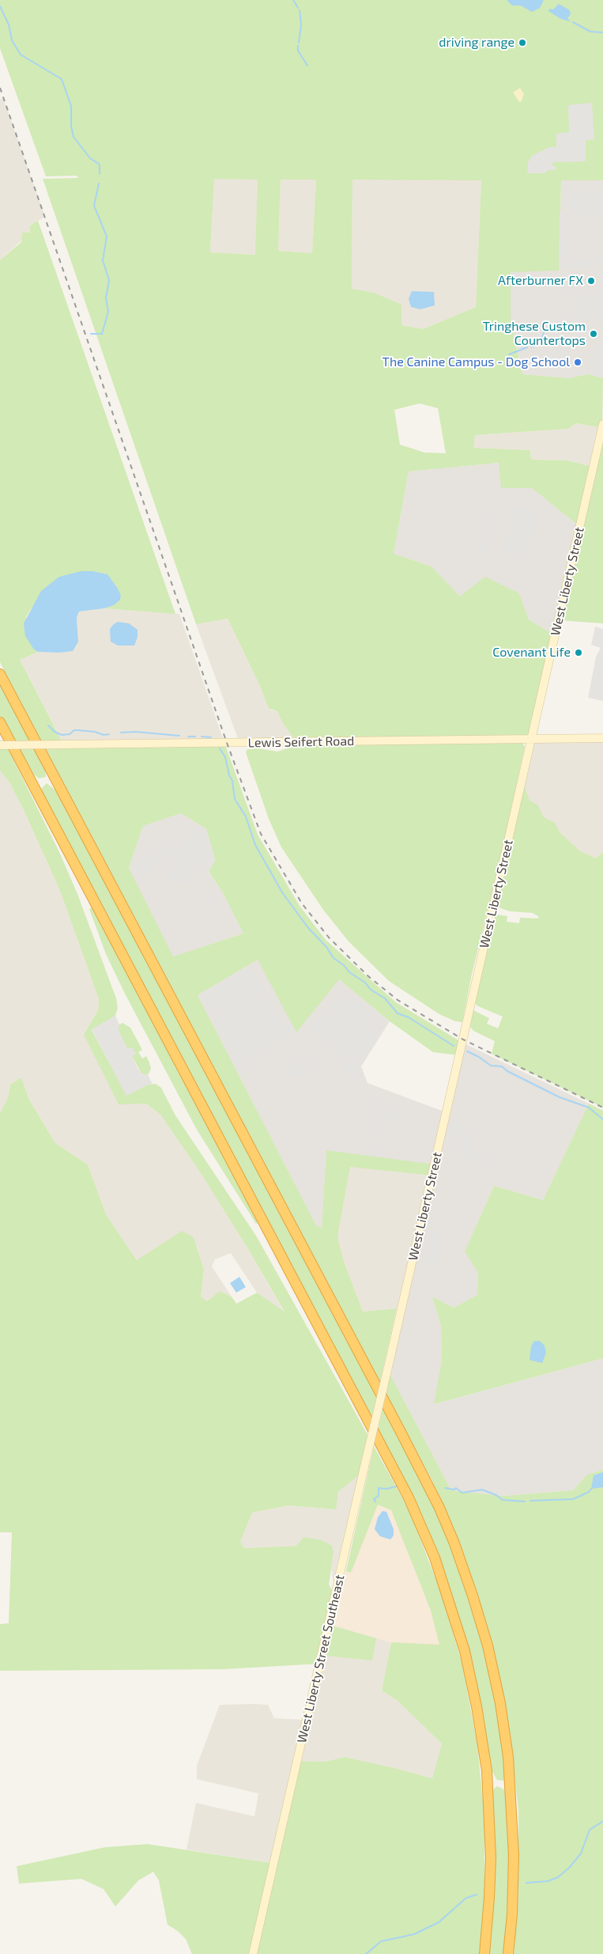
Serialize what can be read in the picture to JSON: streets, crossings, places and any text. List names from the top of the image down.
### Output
{
  "streets": {
    "main road": ["West Liberty Street", "Lewis Seifert Road", "West Liberty Street Southeast"]
  },
  "crossings": [
    ["West Liberty Street", "Lewis Seifert Road"],
    ["West Liberty Street", "West Liberty Street Southeast"]
  ],
  "places": [
    "driving range",
    "Afterburner FX",
    "Tringhese Custom Countertops",
    "The Canine Campus - Dog School",
    "Covenant Life"
  ]
}
